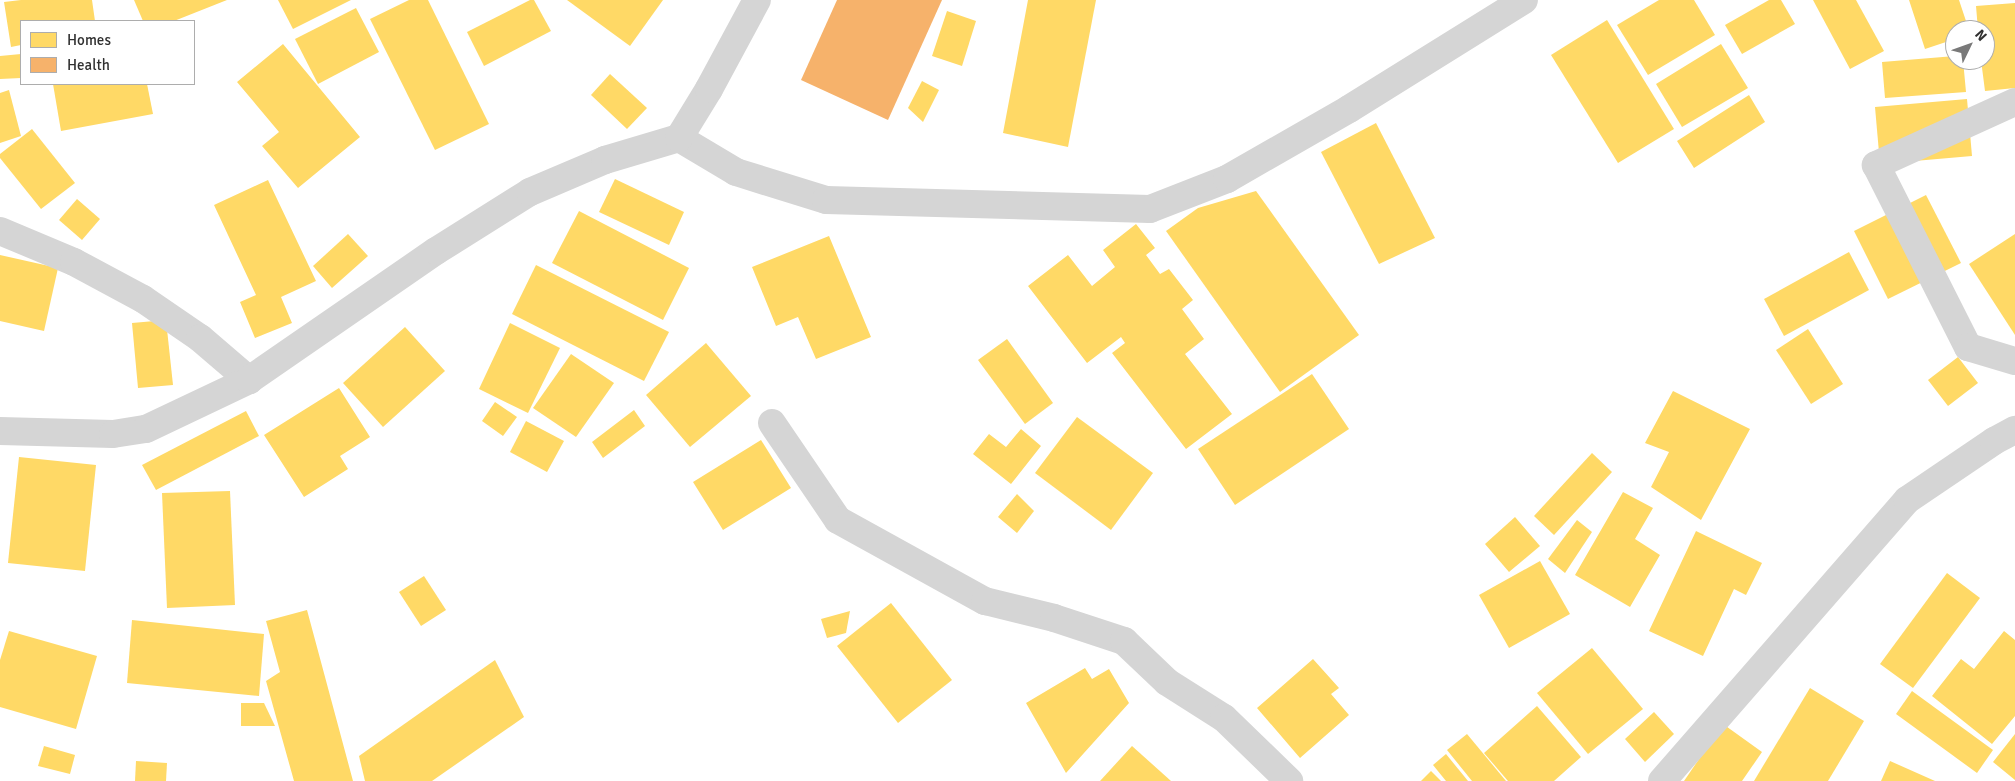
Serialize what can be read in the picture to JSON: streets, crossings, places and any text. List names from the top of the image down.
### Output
{
  "legend": ["Homes", "Health"],
  "north": "top right"
}
